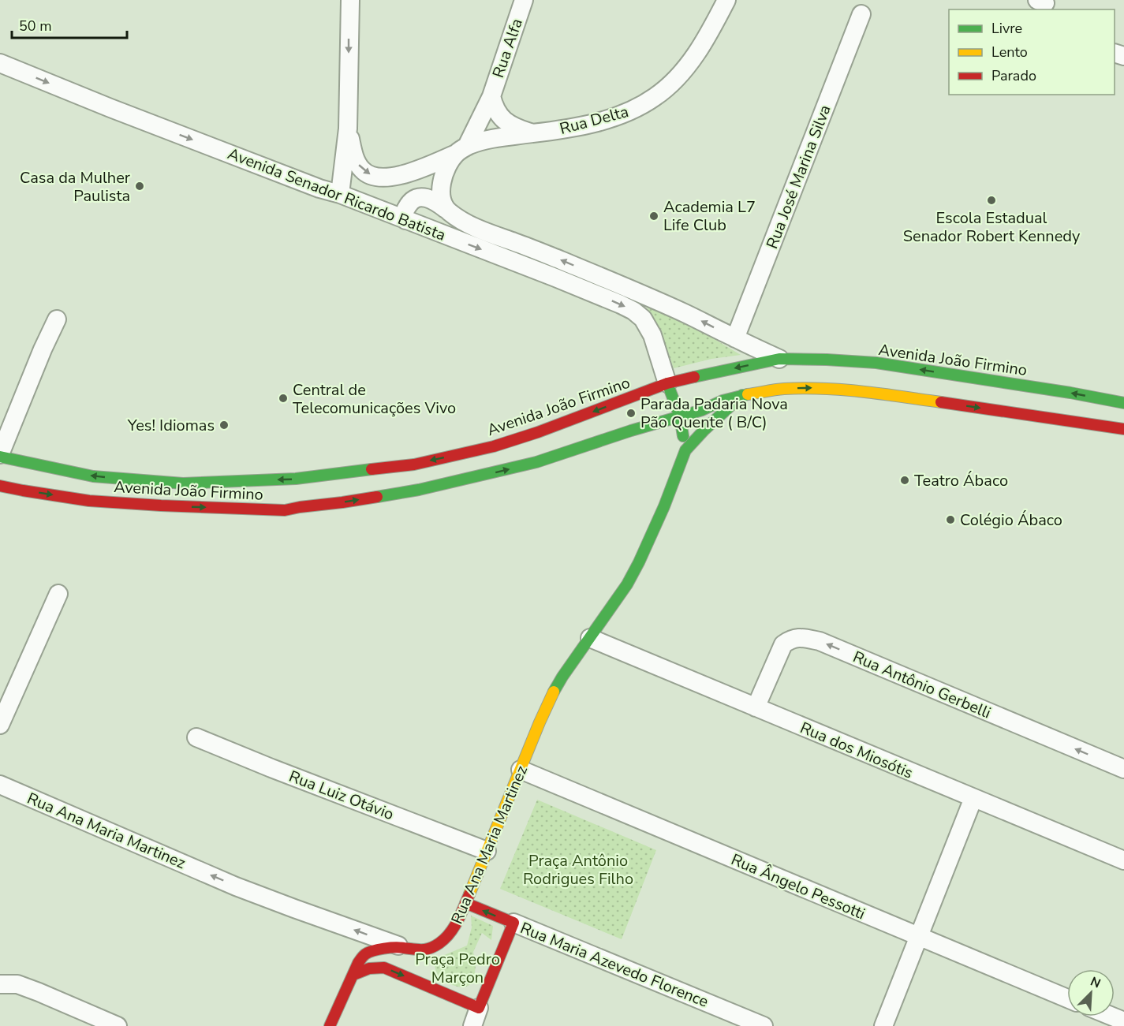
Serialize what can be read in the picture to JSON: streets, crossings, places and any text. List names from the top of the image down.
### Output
{
  "streets": {
    "main road": ["Avenida João Firmino", "Rua Ana Maria Martinez", "Rua Maria Azevedo Florence"],
    "street": [
      "Rua Alfa",
      "Rua Delta",
      "Rua José Marina Silva",
      "Avenida Senador Ricardo Batista",
      "Rua Antônio Gerbelli",
      "Rua dos Miosótis",
      "Rua Luiz Otávio",
      "Rua Ângelo Pessotti"
    ]
  },
  "crossings": [
    ["Rua Alfa", "Rua Delta"],
    ["Rua Alfa", "Avenida Senador Ricardo Batista"],
    ["Rua Delta", "Avenida Senador Ricardo Batista"],
    ["Rua José Marina Silva", "Avenida Senador Ricardo Batista"],
    ["Avenida Senador Ricardo Batista", "Avenida João Firmino"],
    ["Avenida João Firmino", "Rua Ana Maria Martinez"],
    ["Rua Antônio Gerbelli", "Rua dos Miosótis"],
    ["Rua dos Miosótis", "Rua Ana Maria Martinez"],
    ["Rua Luiz Otávio", "Rua Ana Maria Martinez"],
    ["Rua Ana Maria Martinez", "Rua Ângelo Pessotti"],
    ["Rua Ana Maria Martinez", "Rua Maria Azevedo Florence"]
  ],
  "one_way": ["Rua Antônio Gerbelli", "Rua Ana Maria Martinez"],
  "parks": ["Praça Antônio Rodrigues Filho", "Praça Pedro Marçon"],
  "places": [
    "Casa da Mulher Paulista",
    "Escola Estadual Senador Robert Kennedy",
    "Academia L7 Life Club",
    "Central de Telecomunicações Vivo",
    "Parada Padaria Nova Pão Quente ( B/C)",
    "Yes! Idiomas",
    "Teatro Ábaco",
    "Colégio Ábaco"
  ],
  "legend": ["Livre", "Lento", "Parado"],
  "scale_bar": "50 m",
  "north": "top right"
}
